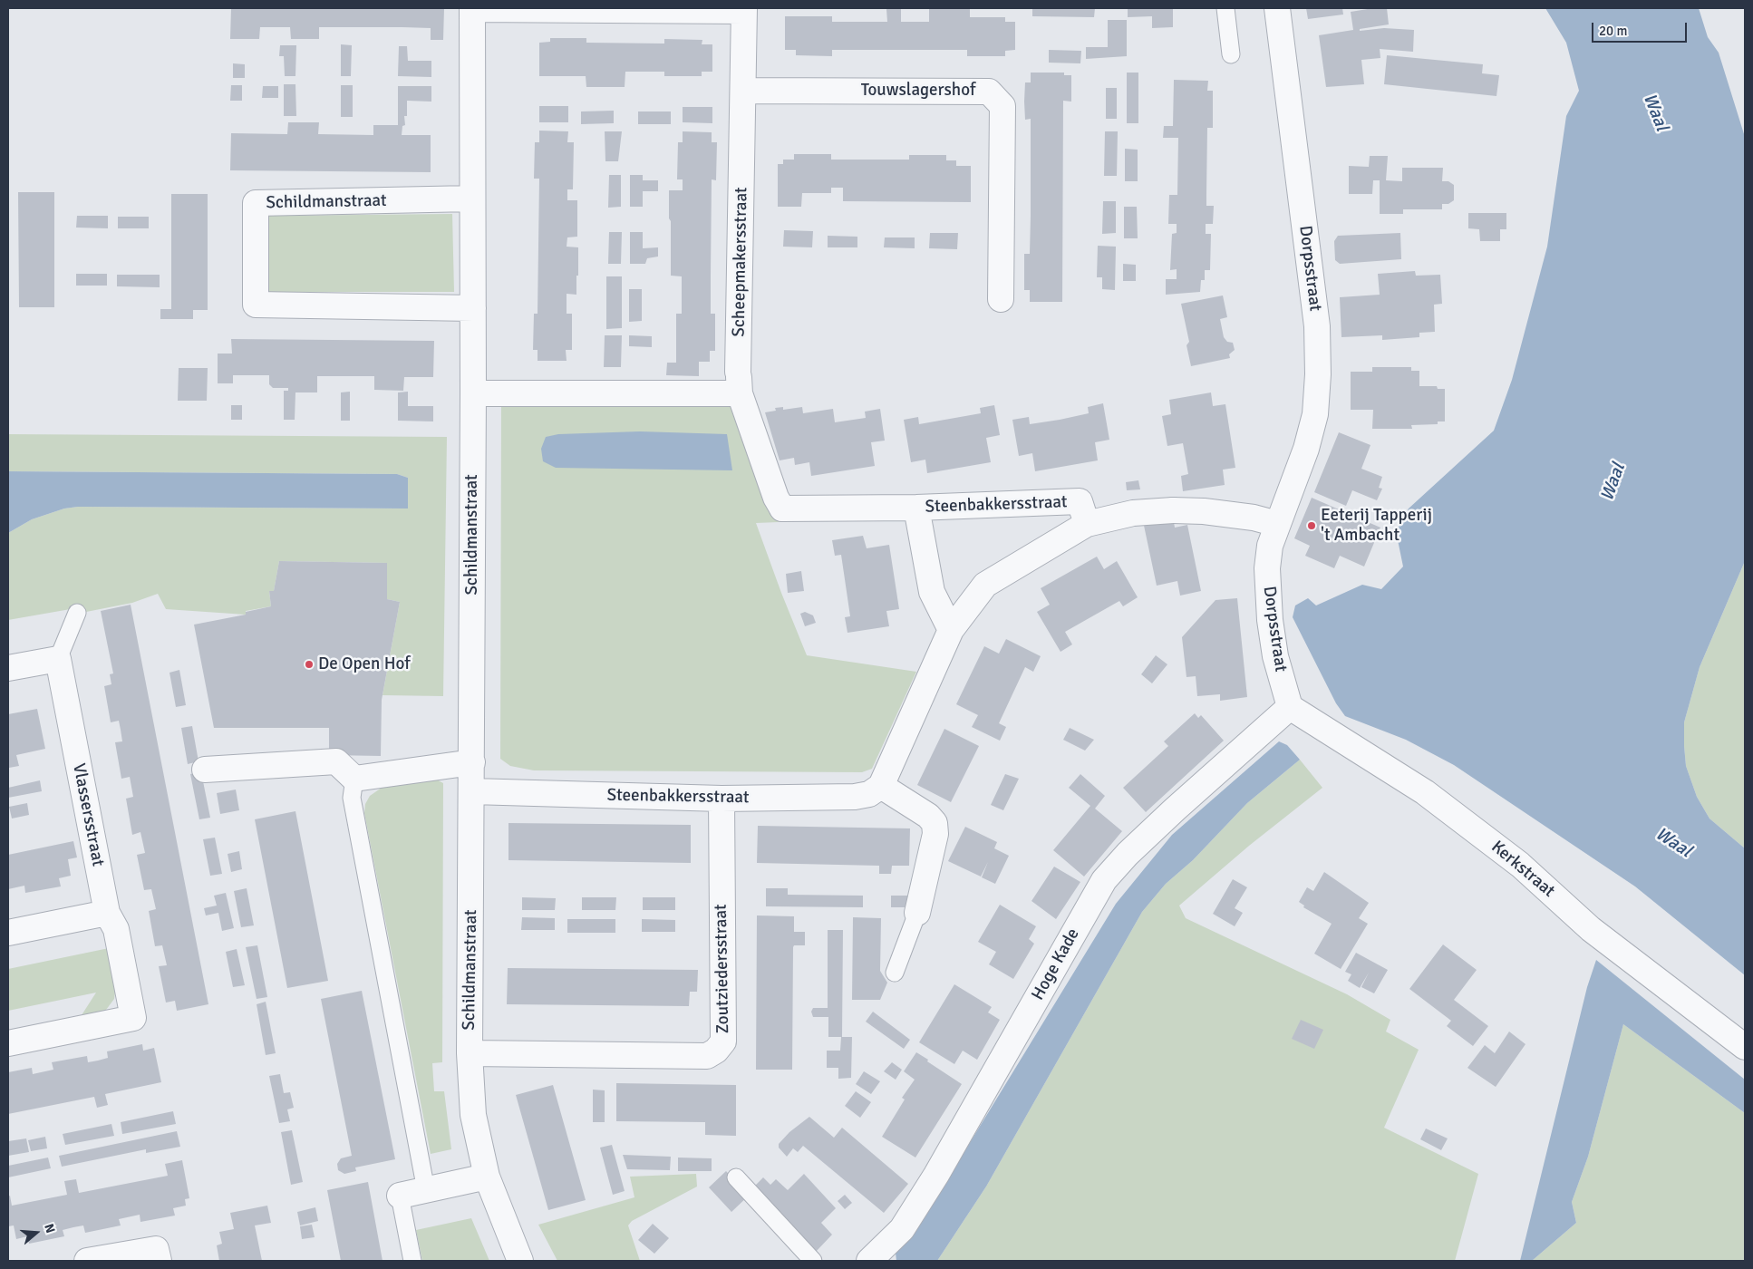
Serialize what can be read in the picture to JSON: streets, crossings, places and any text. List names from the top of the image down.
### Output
{
  "streets": {
    "street": [
      "Touwslagershof",
      "Schildmanstraat",
      "Scheepmakersstraat",
      "Dorpsstraat",
      "Steenbakkersstraat",
      "Vlassersstraat",
      "Kerkstraat",
      "Hoge Kade",
      "Zoutziedersstraat"
    ]
  },
  "crossings": [
    ["Touwslagershof", "Scheepmakersstraat"],
    ["Schildmanstraat", "Steenbakkersstraat"],
    ["Schildmanstraat", "Zoutziedersstraat"],
    ["Scheepmakersstraat", "Steenbakkersstraat"],
    ["Dorpsstraat", "Steenbakkersstraat"],
    ["Dorpsstraat", "Kerkstraat"],
    ["Dorpsstraat", "Hoge Kade"],
    ["Steenbakkersstraat", "Zoutziedersstraat"],
    ["Kerkstraat", "Hoge Kade"]
  ],
  "water": ["Waal"],
  "places": ["Eeterij Tapperij 't Ambacht", "De Open Hof"],
  "scale_bar": "20 m",
  "north": "right"
}
